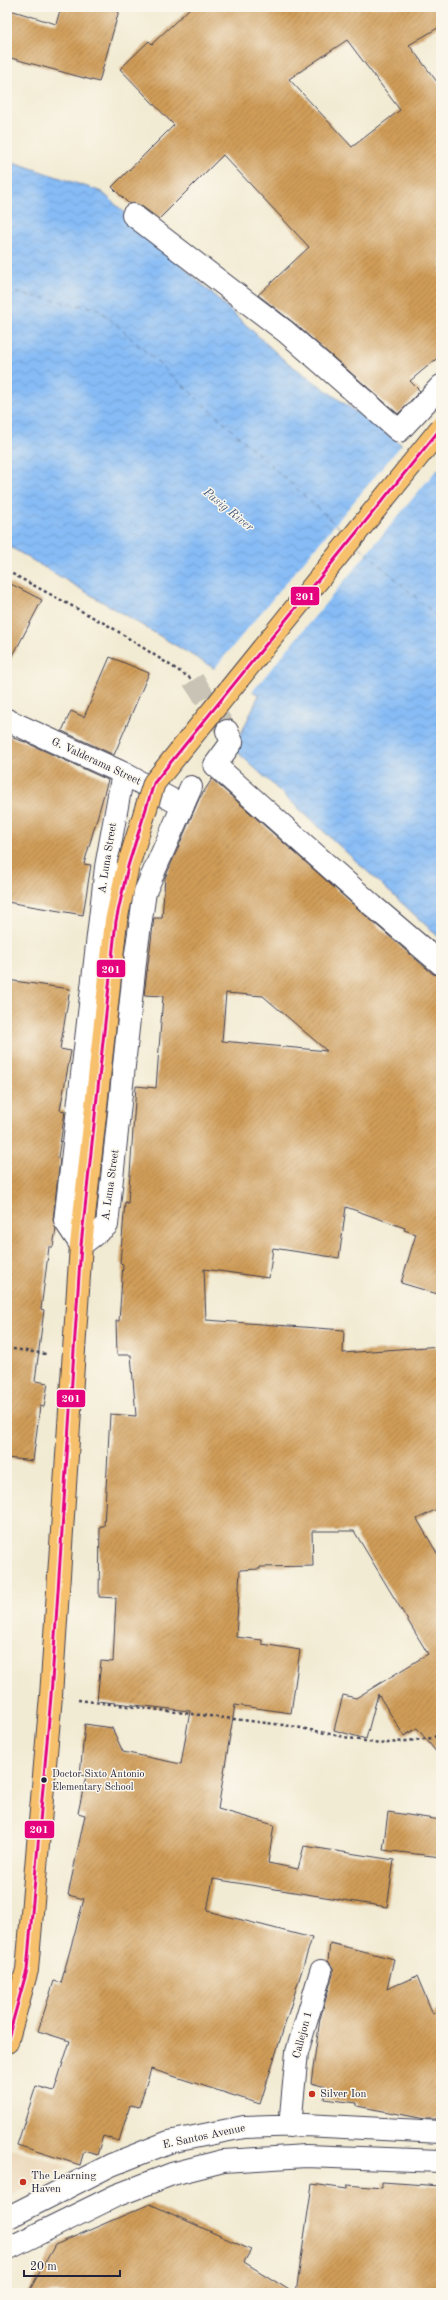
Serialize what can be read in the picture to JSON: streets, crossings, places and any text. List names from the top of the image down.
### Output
{
  "streets": {
    "street": [
      "G. Valderama Street",
      "A. Luna Street",
      "Callejon 1",
      "E. Santos Avenue"
    ]
  },
  "crossings": [
    ["G. Valderama Street", "A. Luna Street"],
    ["Callejon 1", "E. Santos Avenue"]
  ],
  "water": ["Pasig River"],
  "places": ["Doctor Sixto Antonio Elementary School", "Silver Ion", "The Learning Haven"],
  "lines": ["transit line 201"],
  "scale_bar": "20 m"
}
